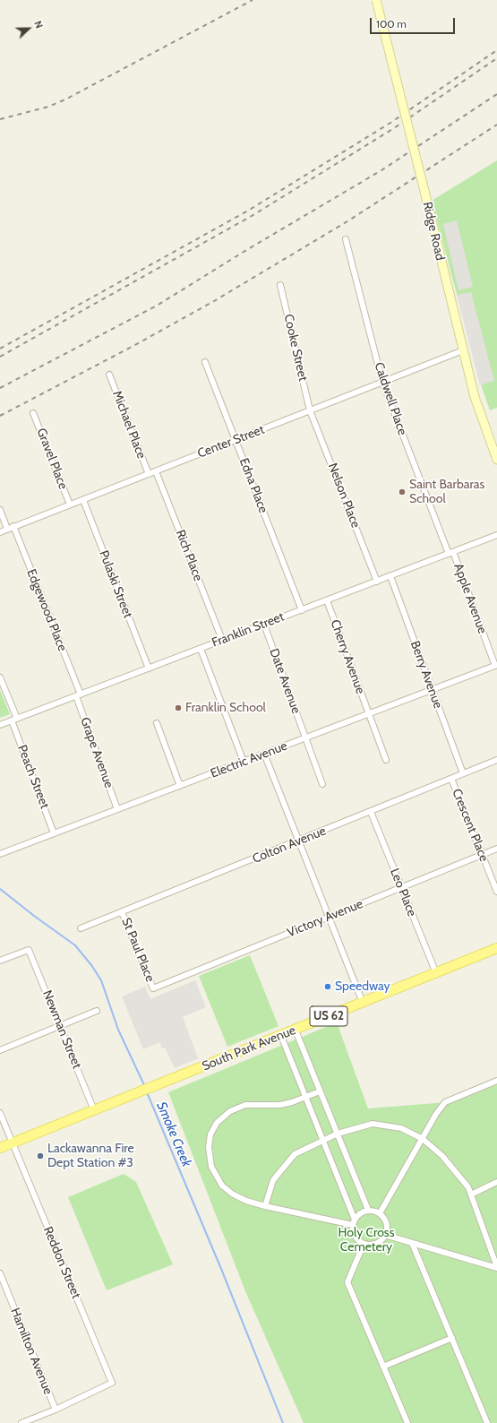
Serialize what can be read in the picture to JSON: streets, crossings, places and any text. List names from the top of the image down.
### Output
{
  "streets": {
    "main road": ["Ridge Road", "US 62", "South Park Avenue"],
    "street": [
      "Cooke Street",
      "Caldwell Place",
      "Michael Place",
      "Center Street",
      "Gravel Place",
      "Edna Place",
      "Nelson Place",
      "Rich Place",
      "Pulaski Street",
      "Apple Avenue",
      "Edgewood Place",
      "Franklin Street",
      "Cherry Avenue",
      "Berry Avenue",
      "Date Avenue",
      "Grape Avenue",
      "Electric Avenue",
      "Peach Street",
      "Crescent Place",
      "Colton Avenue",
      "Leo Place",
      "Victory Avenue",
      "St Paul Place",
      "Newman Street",
      "Reddon Street",
      "Hamilton Avenue"
    ]
  },
  "crossings": [
    ["Ridge Road", "Center Street"],
    ["Cooke Street", "Center Street"],
    ["Cooke Street", "Nelson Place"],
    ["Caldwell Place", "Center Street"],
    ["Caldwell Place", "Apple Avenue"],
    ["Caldwell Place", "Franklin Street"],
    ["Michael Place", "Center Street"],
    ["Center Street", "Gravel Place"],
    ["Center Street", "Edna Place"],
    ["Center Street", "Nelson Place"],
    ["Center Street", "Rich Place"],
    ["Center Street", "Pulaski Street"],
    ["Center Street", "Edgewood Place"],
    ["Edna Place", "Franklin Street"],
    ["Nelson Place", "Franklin Street"],
    ["Rich Place", "Franklin Street"],
    ["Pulaski Street", "Franklin Street"],
    ["Apple Avenue", "Franklin Street"],
    ["Apple Avenue", "Electric Avenue"],
    ["Edgewood Place", "Franklin Street"],
    ["Edgewood Place", "Grape Avenue"],
    ["Franklin Street", "Cherry Avenue"],
    ["Franklin Street", "Berry Avenue"],
    ["Franklin Street", "Date Avenue"],
    ["Franklin Street", "Grape Avenue"],
    ["Franklin Street", "Peach Street"],
    ["Cherry Avenue", "Electric Avenue"],
    ["Berry Avenue", "Electric Avenue"],
    ["Berry Avenue", "Colton Avenue"],
    ["Date Avenue", "Electric Avenue"],
    ["Grape Avenue", "Electric Avenue"],
    ["Electric Avenue", "Peach Street"],
    ["Crescent Place", "Colton Avenue"],
    ["Crescent Place", "Victory Avenue"],
    ["Colton Avenue", "Leo Place"],
    ["Colton Avenue", "St Paul Place"],
    ["Leo Place", "Victory Avenue"],
    ["Leo Place", "South Park Avenue"],
    ["Victory Avenue", "St Paul Place"],
    ["Newman Street", "South Park Avenue"],
    ["South Park Avenue", "Reddon Street"],
    ["Reddon Street", "Hamilton Avenue"]
  ],
  "water": ["Smoke Creek"],
  "parks": ["Holy Cross Cemetery"],
  "places": [
    "Saint Barbaras School",
    "Franklin School",
    "Speedway",
    "Lackawanna Fire Dept Station #3"
  ],
  "scale_bar": "100 m",
  "north": "right"
}
